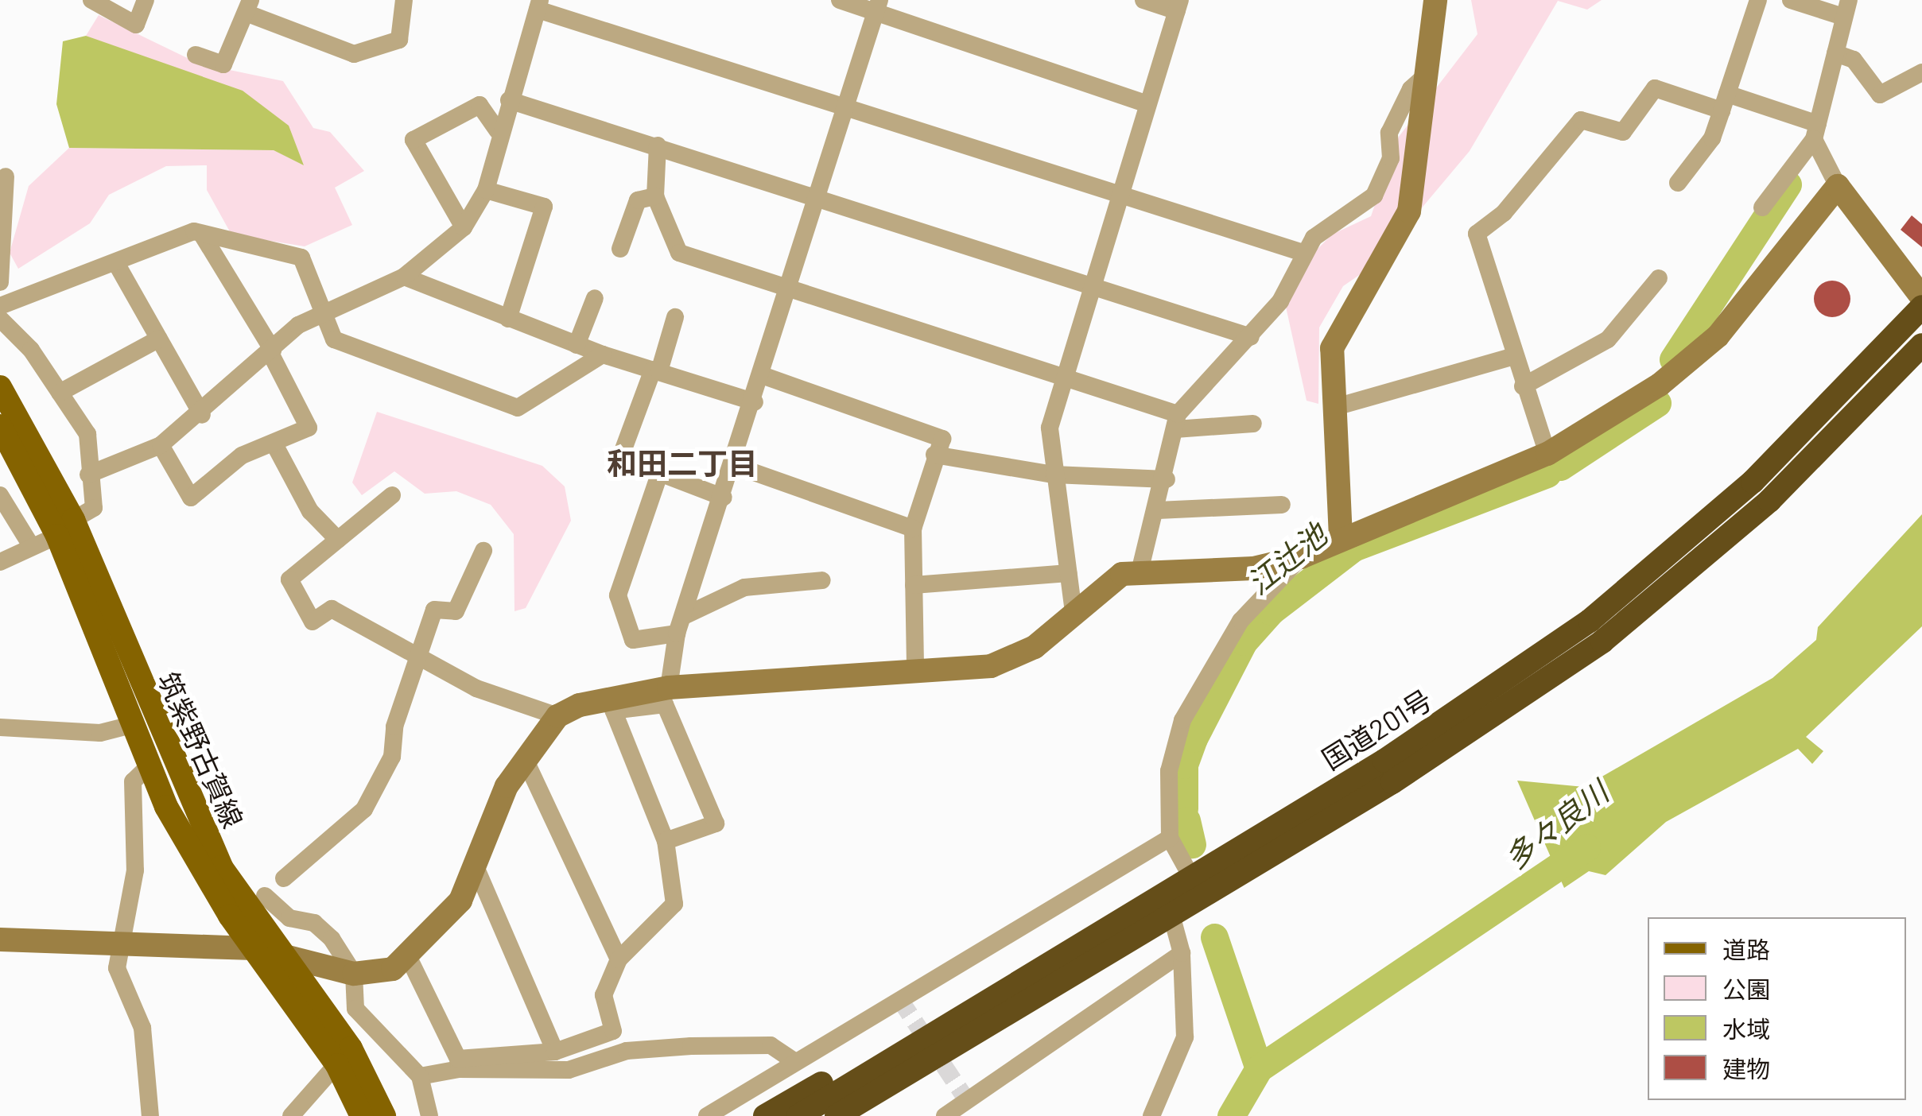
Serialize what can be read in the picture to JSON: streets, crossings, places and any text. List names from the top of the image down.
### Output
{
  "streets": {
    "highway": ["国道201号"],
    "main road": ["筑紫野古賀線"]
  },
  "districts": ["和田二丁目"],
  "water": ["江辻池", "多々良川"],
  "legend": [
    "道路",
    "公園",
    "水域",
    "建物"
  ]
}
